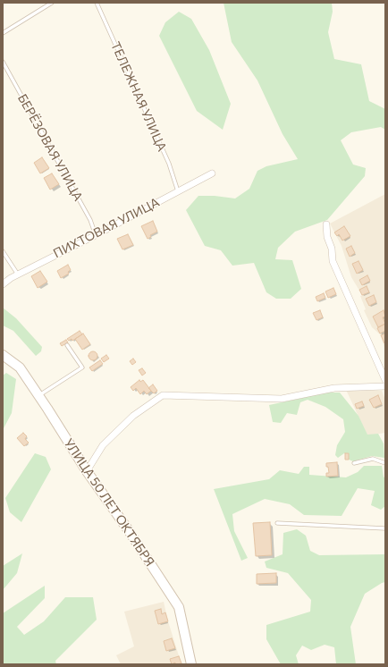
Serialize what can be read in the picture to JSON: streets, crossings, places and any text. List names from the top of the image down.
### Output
{
  "streets": {
    "main road": ["УЛИЦА 50 ЛЕТ ОКТЯБРЯ"],
    "street": ["ПИХТОВАЯ УЛИЦА"],
    "lane": ["ТЕЛЕЖНАЯ УЛИЦА", "БЕРЁЗОВАЯ УЛИЦА"]
  },
  "crossings": [
    ["ТЕЛЕЖНАЯ УЛИЦА", "ПИХТОВАЯ УЛИЦА"],
    ["БЕРЁЗОВАЯ УЛИЦА", "ПИХТОВАЯ УЛИЦА"]
  ]
}
